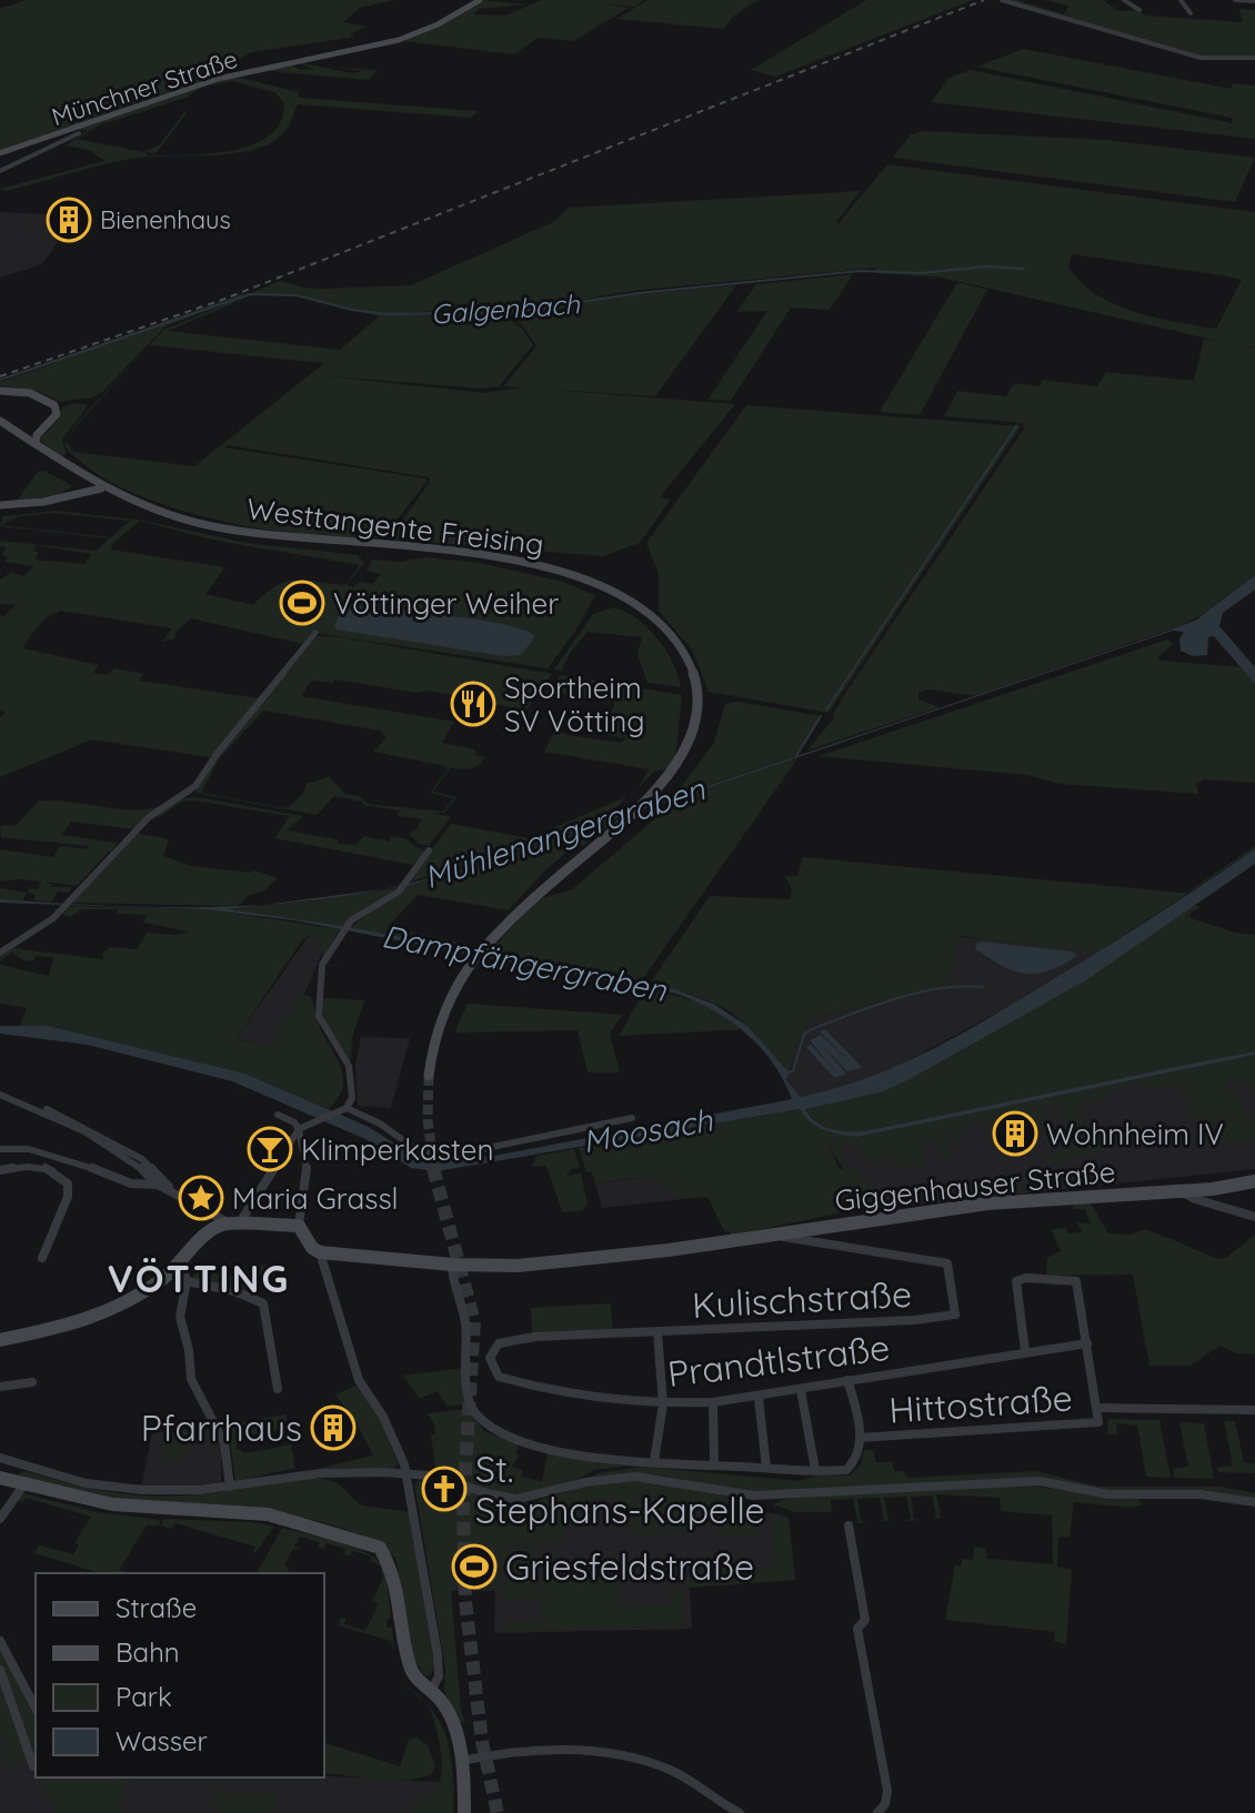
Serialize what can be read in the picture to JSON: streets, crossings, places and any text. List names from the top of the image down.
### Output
{
  "streets": {
    "main road": ["Münchner Straße", "Westtangente Freising", "Giggenhauser Straße"],
    "street": ["Kulischstraße", "Prandtlstraße", "Hittostraße"]
  },
  "crossings": [
    ["Giggenhauser Straße", "Kulischstraße"],
    ["Kulischstraße", "Prandtlstraße"],
    ["Prandtlstraße", "Hittostraße"]
  ],
  "districts": ["VÖTTING"],
  "water": [
    "Galgenbach",
    "Mühlenangergraben",
    "Dampfängergraben",
    "Moosach"
  ],
  "places": {
    "building": ["Bienenhaus", "Wohnheim IV", "Pfarrhaus"],
    "sports": ["Vöttinger Weiher", "Griesfeldstraße"],
    "restaurant": ["Sportheim SV Vötting"],
    "bar": ["Klimperkasten"],
    "place": ["Maria Grassl"],
    "church": ["St. Stephans-Kapelle"]
  },
  "legend": [
    "Straße",
    "Bahn",
    "Park",
    "Wasser"
  ]
}
